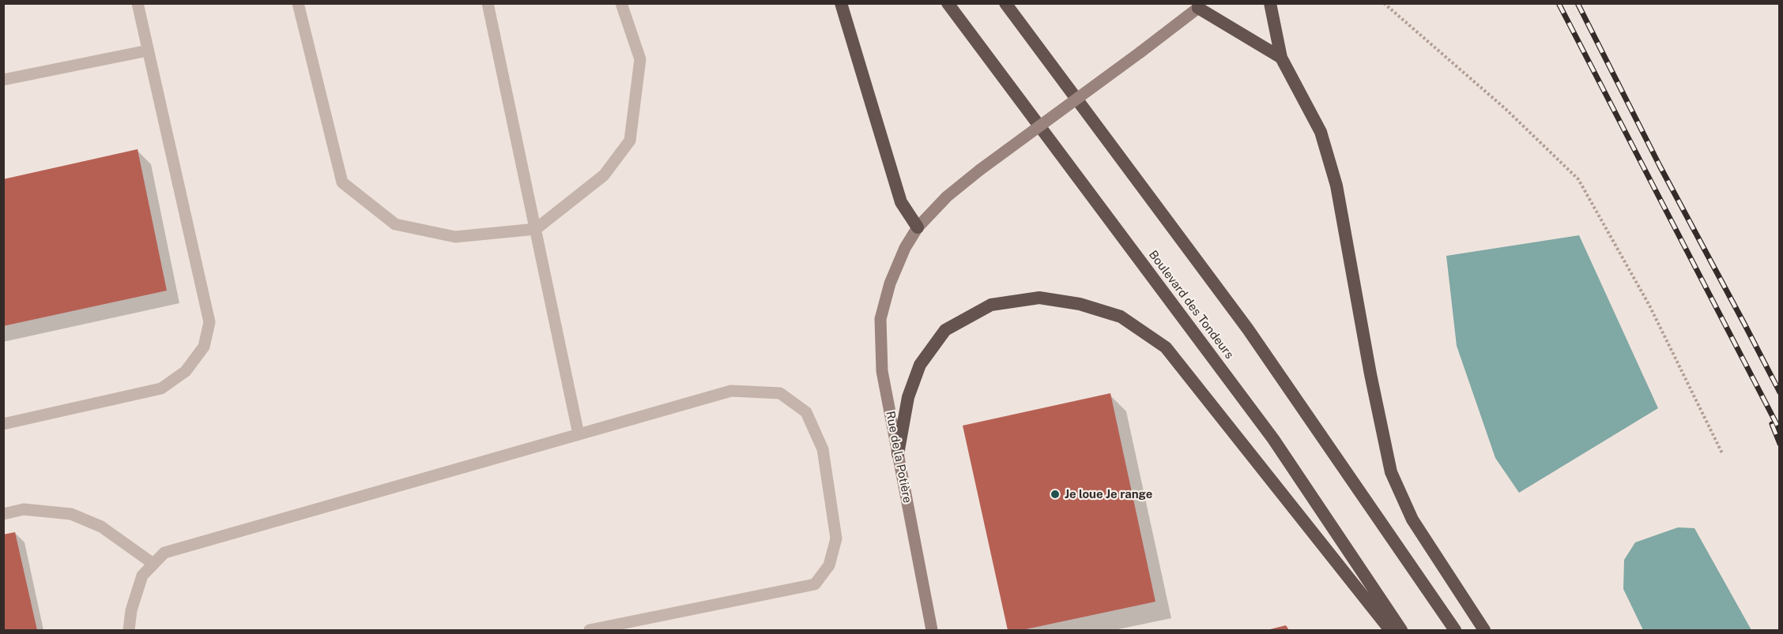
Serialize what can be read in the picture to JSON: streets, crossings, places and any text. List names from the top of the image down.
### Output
{
  "streets": {
    "highway": ["Boulevard des Tondeurs"],
    "main road": ["Rue de la Potière"]
  },
  "places": ["Je loue Je range"]
}
